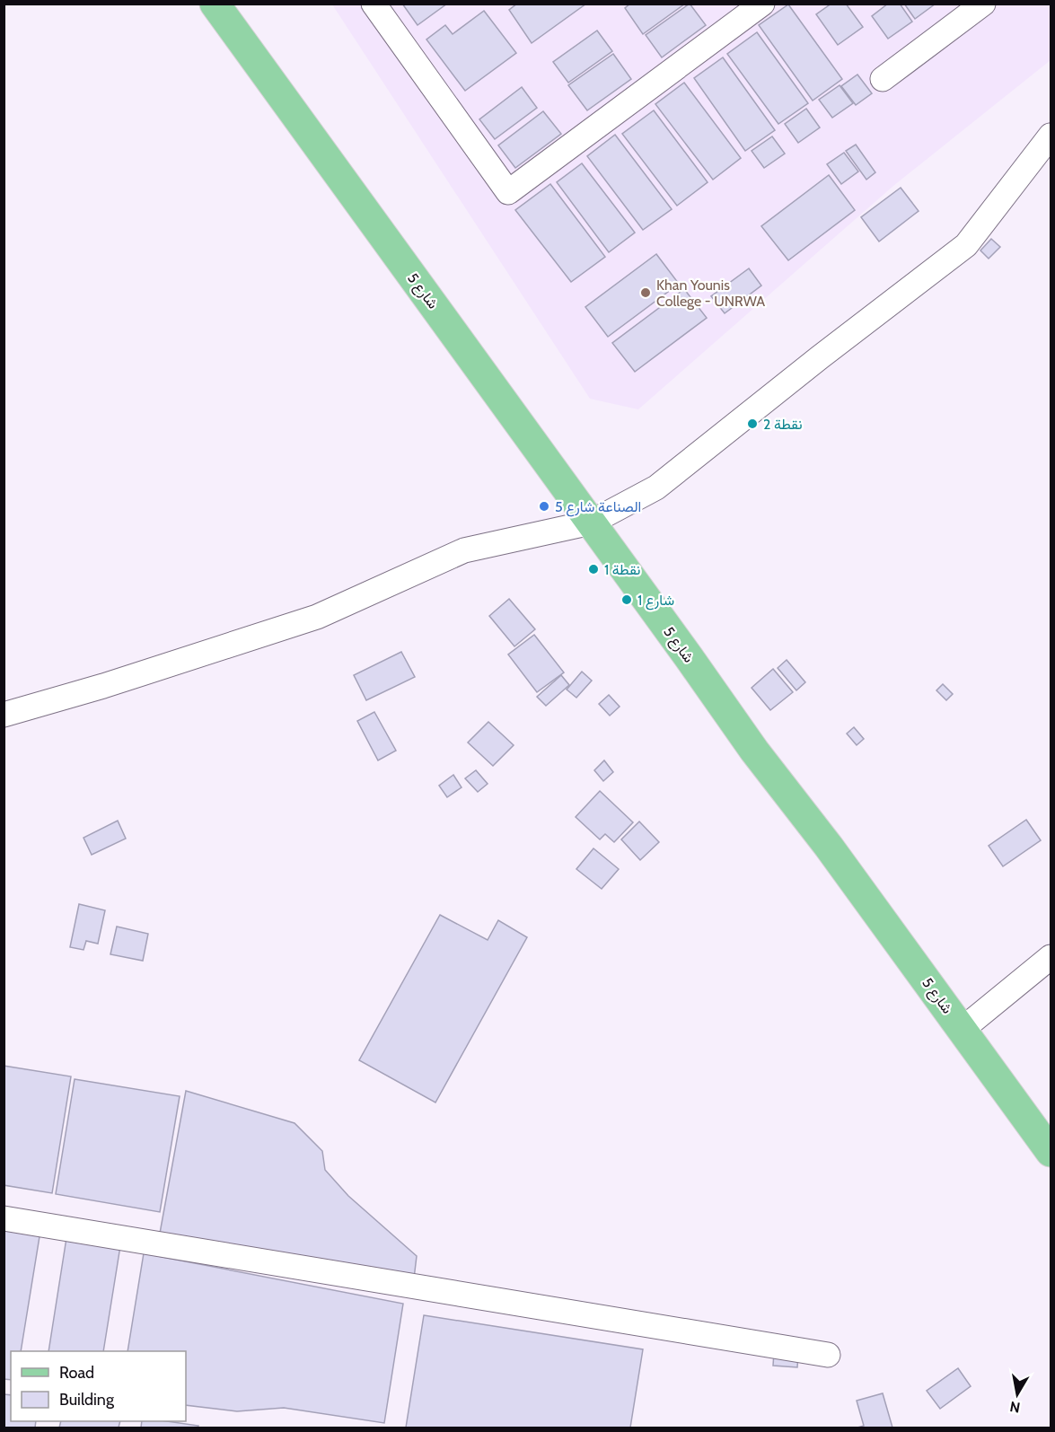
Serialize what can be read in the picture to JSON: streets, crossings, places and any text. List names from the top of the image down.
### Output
{
  "streets": {
    "main road": ["شارع 5"]
  },
  "places": [
    "Khan Younis College - UNRWA",
    "نقطة 2",
    "الصناعة شارع 5",
    "نقطة 1",
    "شارع 1"
  ],
  "legend": ["Road", "Building"],
  "north": "bottom"
}
